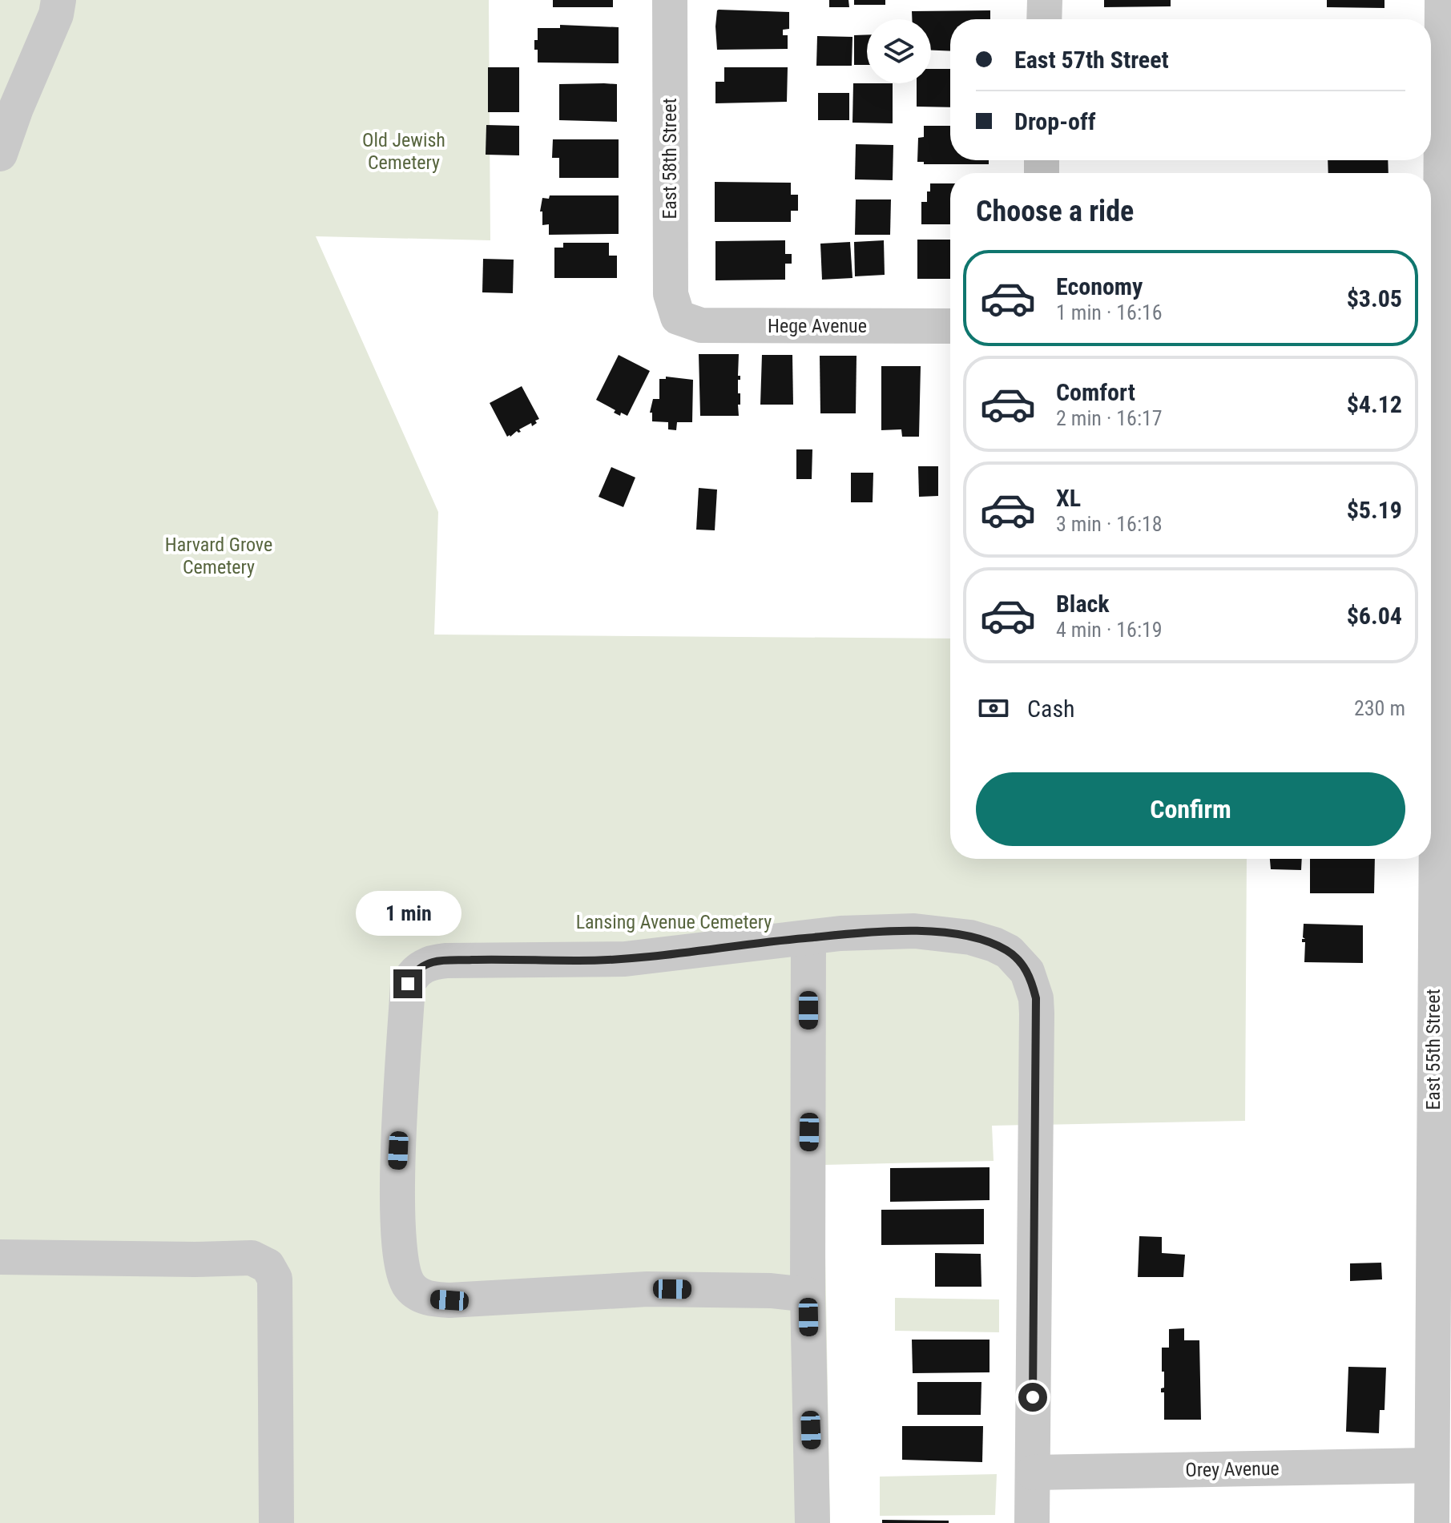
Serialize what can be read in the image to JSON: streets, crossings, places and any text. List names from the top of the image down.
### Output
{
  "streets": {
    "street": [
      "East 58th Street",
      "Hege Avenue",
      "East 55th Street",
      "Orey Avenue"
    ]
  },
  "crossings": [
    ["East 58th Street", "Hege Avenue"],
    ["East 55th Street", "Orey Avenue"]
  ],
  "parks": ["Old Jewish Cemetery", "Harvard Grove Cemetery", "Lansing Avenue Cemetery"],
  "page": {
    "banner": ["East 57th Street", "Drop-off"],
    "heading": "Choose a ride",
    "list": [
      {
        "name": "Economy",
        "note": "1 min · 16:16",
        "value": "$3.05"
      },
      {
        "name": "Comfort",
        "note": "2 min · 16:17",
        "value": "$4.12"
      },
      {
        "name": "XL",
        "note": "3 min · 16:18",
        "value": "$5.19"
      },
      {
        "name": "Black",
        "note": "4 min · 16:19",
        "value": "$6.04"
      }
    ],
    "pay": ["Cash", "230 m"],
    "buttons": "Confirm",
    "bubble": "1 min"
  }
}
